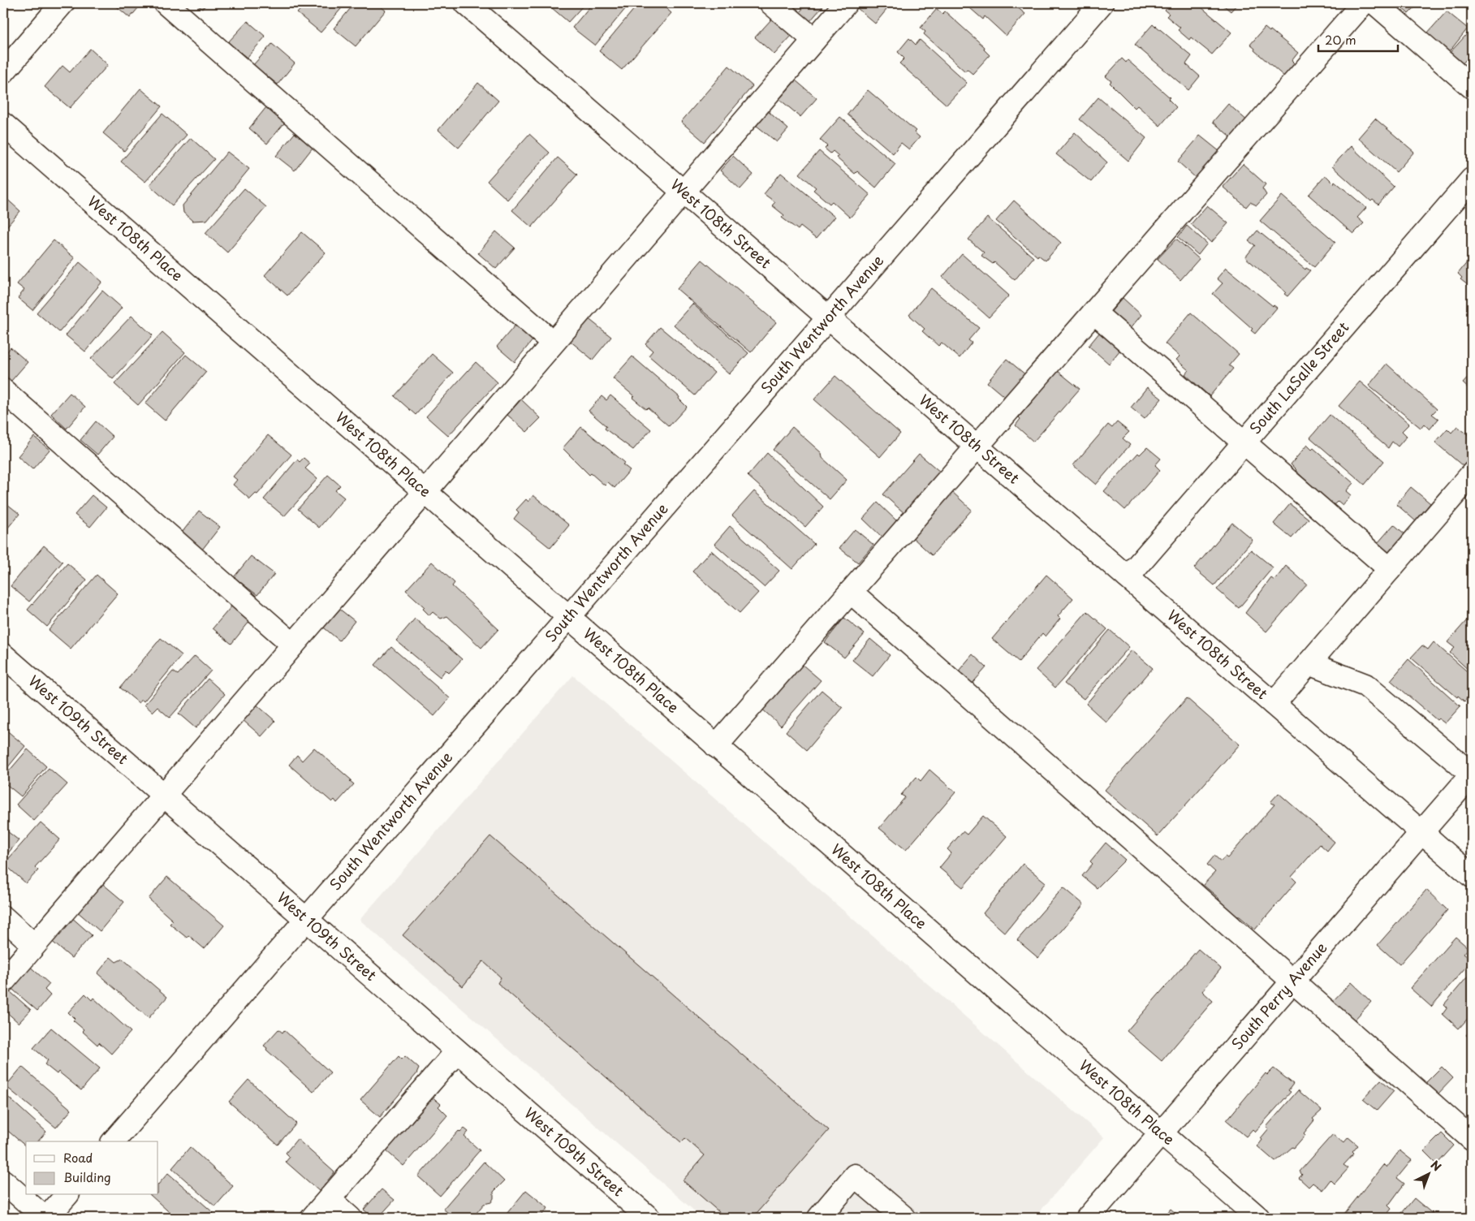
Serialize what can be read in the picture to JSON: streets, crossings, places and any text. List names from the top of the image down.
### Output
{
  "streets": {
    "street": [
      "West 108th Street",
      "West 108th Place",
      "South Wentworth Avenue",
      "South LaSalle Street",
      "West 109th Street",
      "South Perry Avenue"
    ]
  },
  "crossings": [
    ["West 108th Street", "South Wentworth Avenue"],
    ["West 108th Street", "South LaSalle Street"],
    ["West 108th Street", "South Perry Avenue"],
    ["West 108th Place", "South Wentworth Avenue"],
    ["West 108th Place", "South Perry Avenue"],
    ["South Wentworth Avenue", "West 109th Street"]
  ],
  "legend": ["Road", "Building"],
  "scale_bar": "20 m",
  "north": "top right"
}
